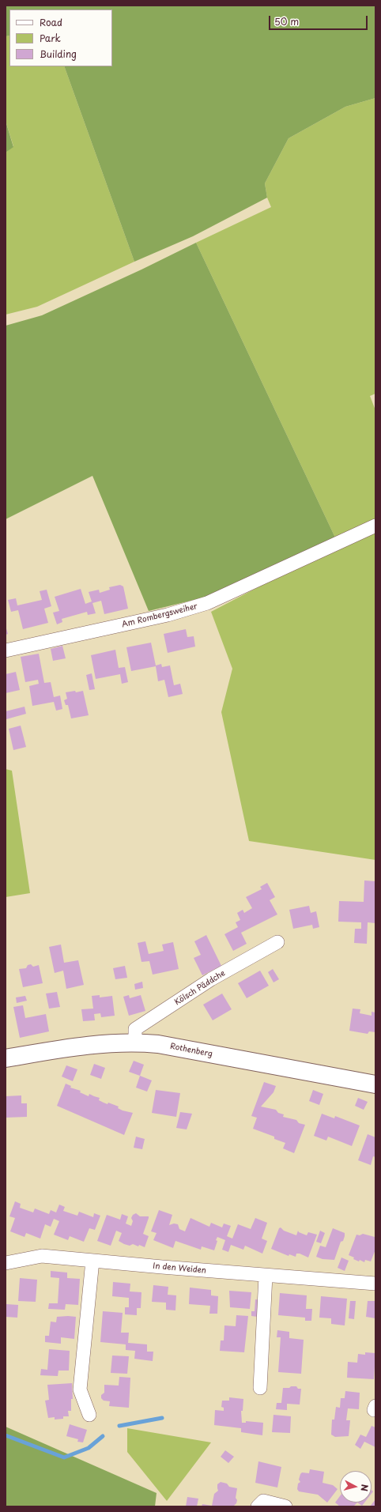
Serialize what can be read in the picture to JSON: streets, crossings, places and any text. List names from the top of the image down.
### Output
{
  "streets": {
    "street": [
      "Am Rombergsweiher",
      "Kölsch Päddche",
      "Rothenberg",
      "In den Weiden"
    ]
  },
  "crossings": [
    ["Kölsch Päddche", "Rothenberg"]
  ],
  "legend": ["Road", "Park", "Building"],
  "scale_bar": "50 m",
  "north": "right"
}
